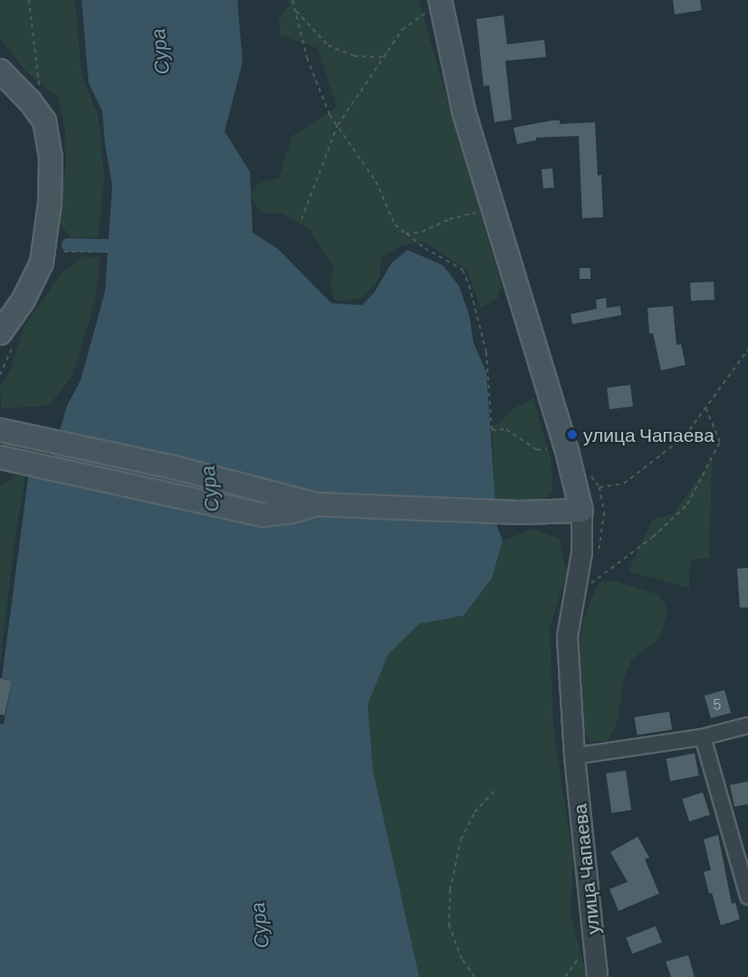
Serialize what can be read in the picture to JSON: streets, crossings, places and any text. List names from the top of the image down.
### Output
{
  "streets": {
    "main road": ["улица Чапаева"]
  },
  "water": ["Сура"],
  "places": ["улица Чапаева"],
  "house_numbers": ["5"]
}
